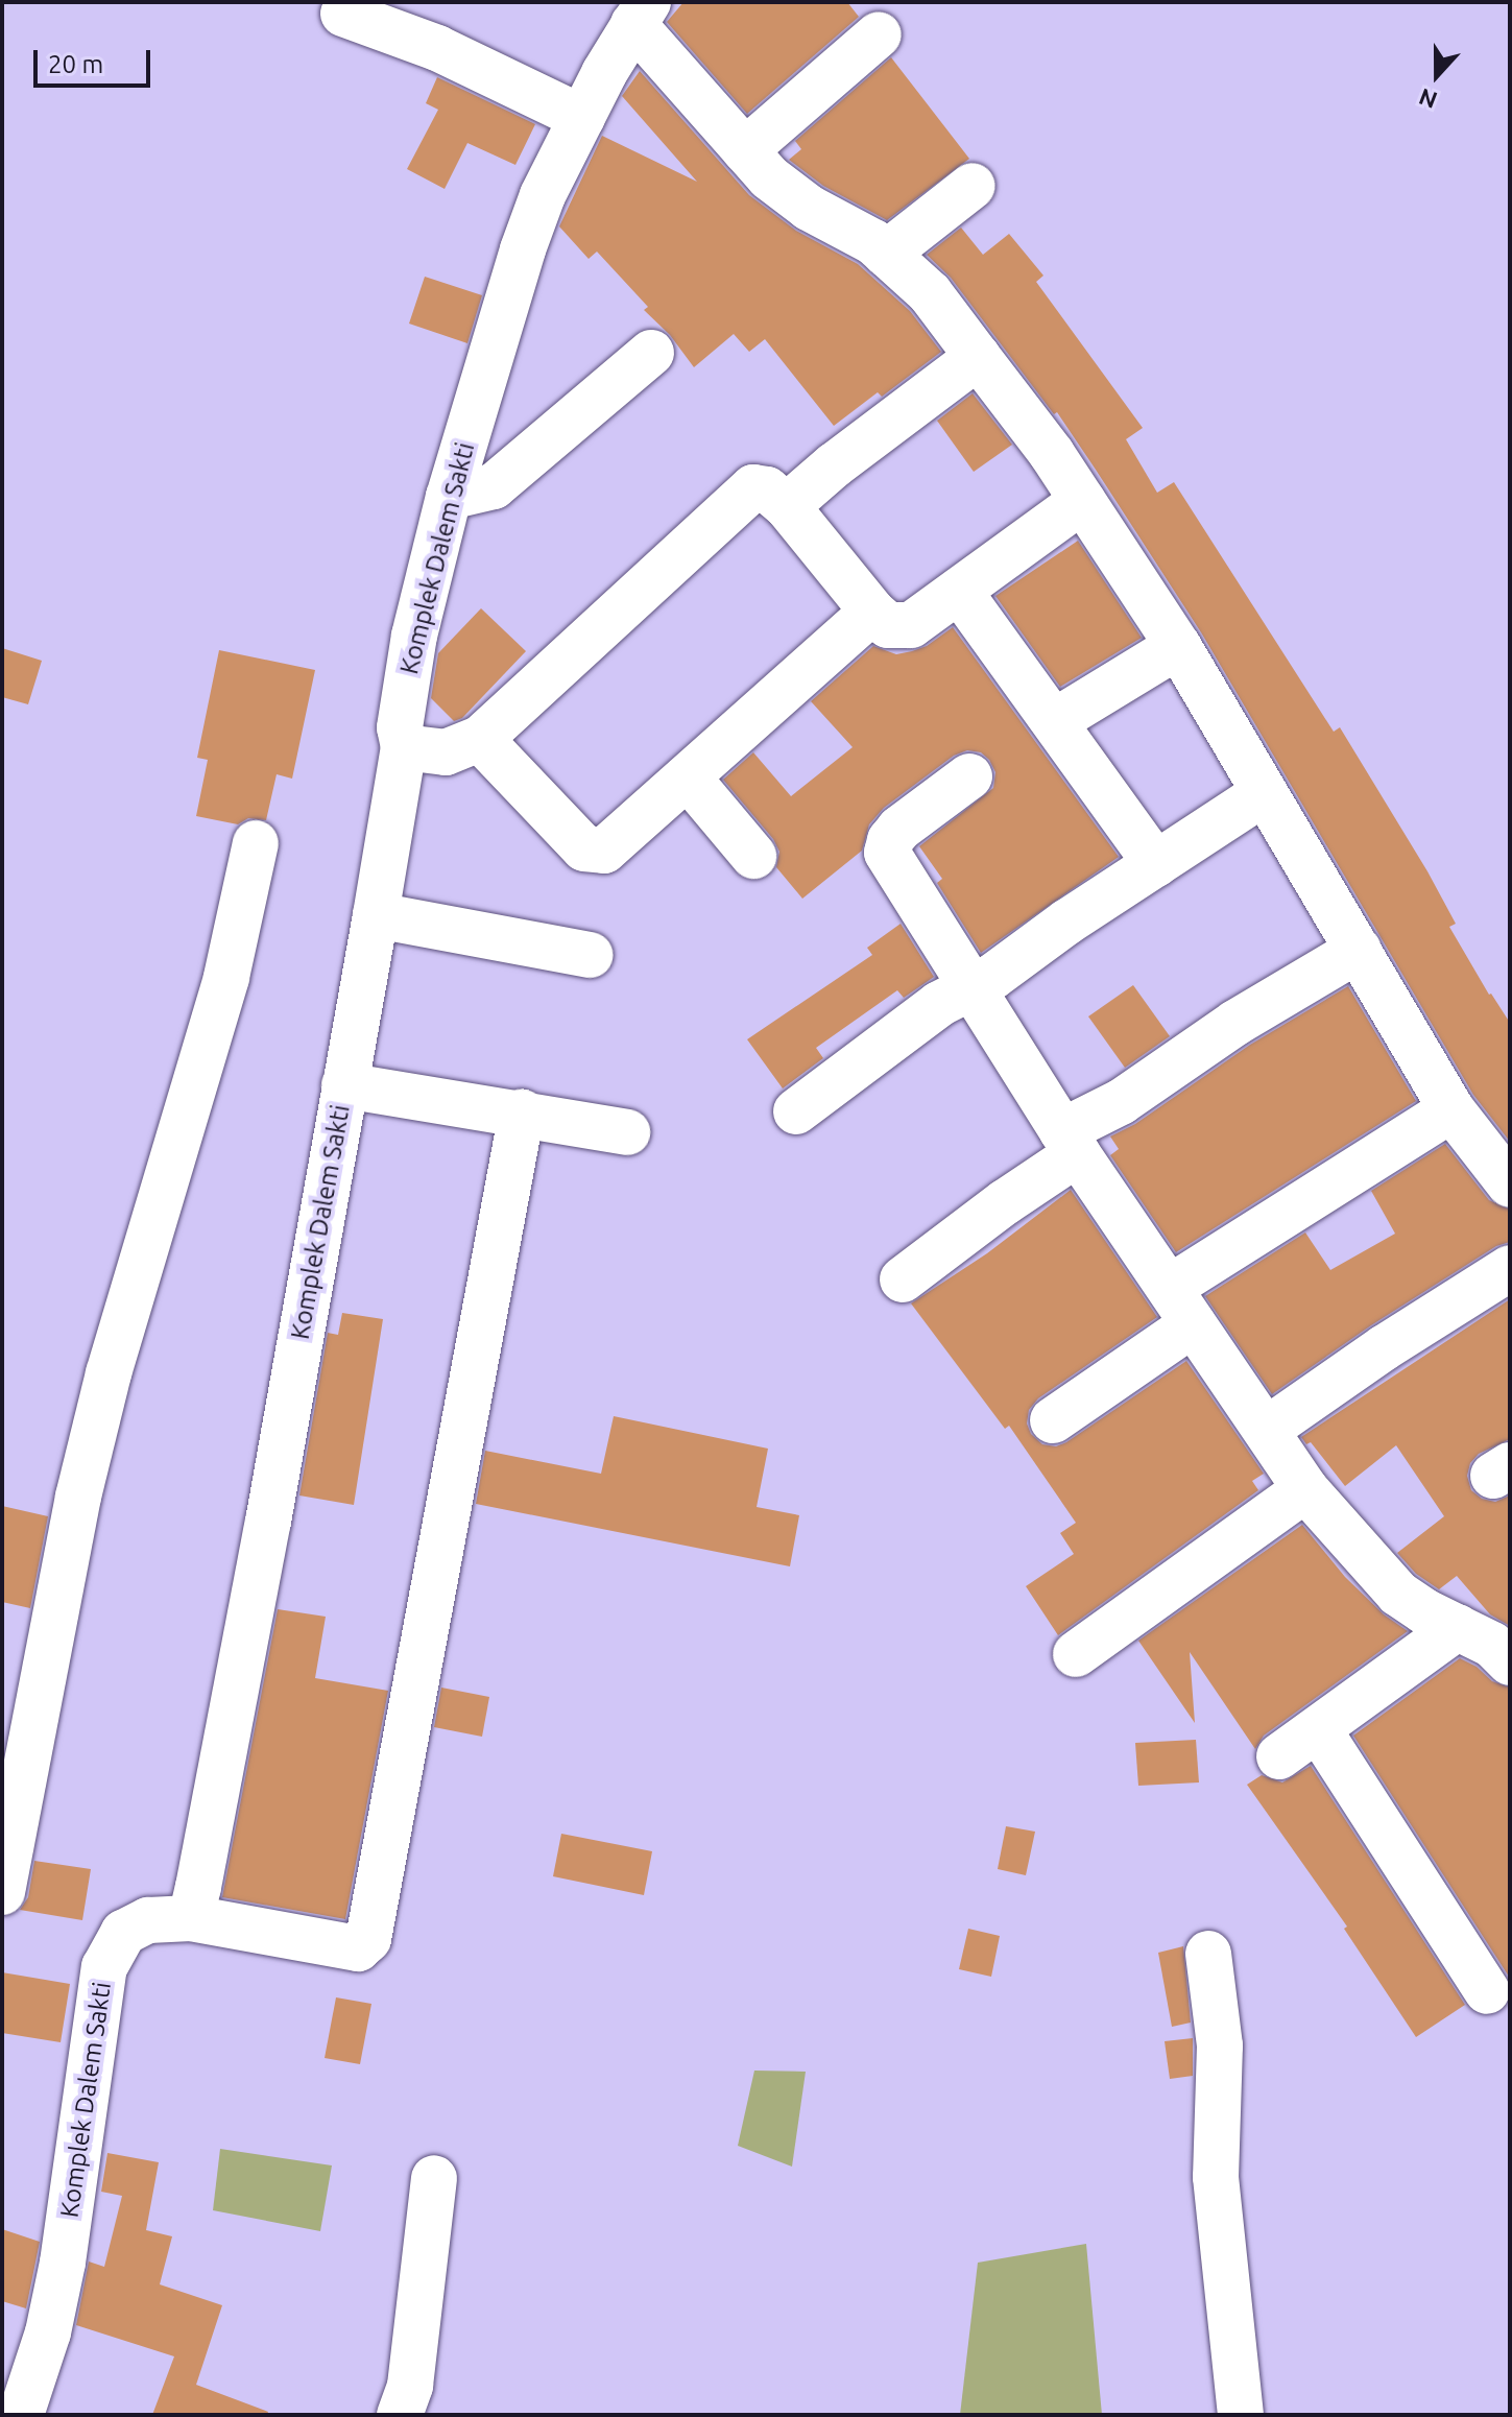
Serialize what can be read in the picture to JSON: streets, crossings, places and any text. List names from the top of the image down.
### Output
{
  "streets": {
    "street": ["Komplek Dalem Sakti"]
  },
  "scale_bar": "20 m",
  "north": "bottom"
}
